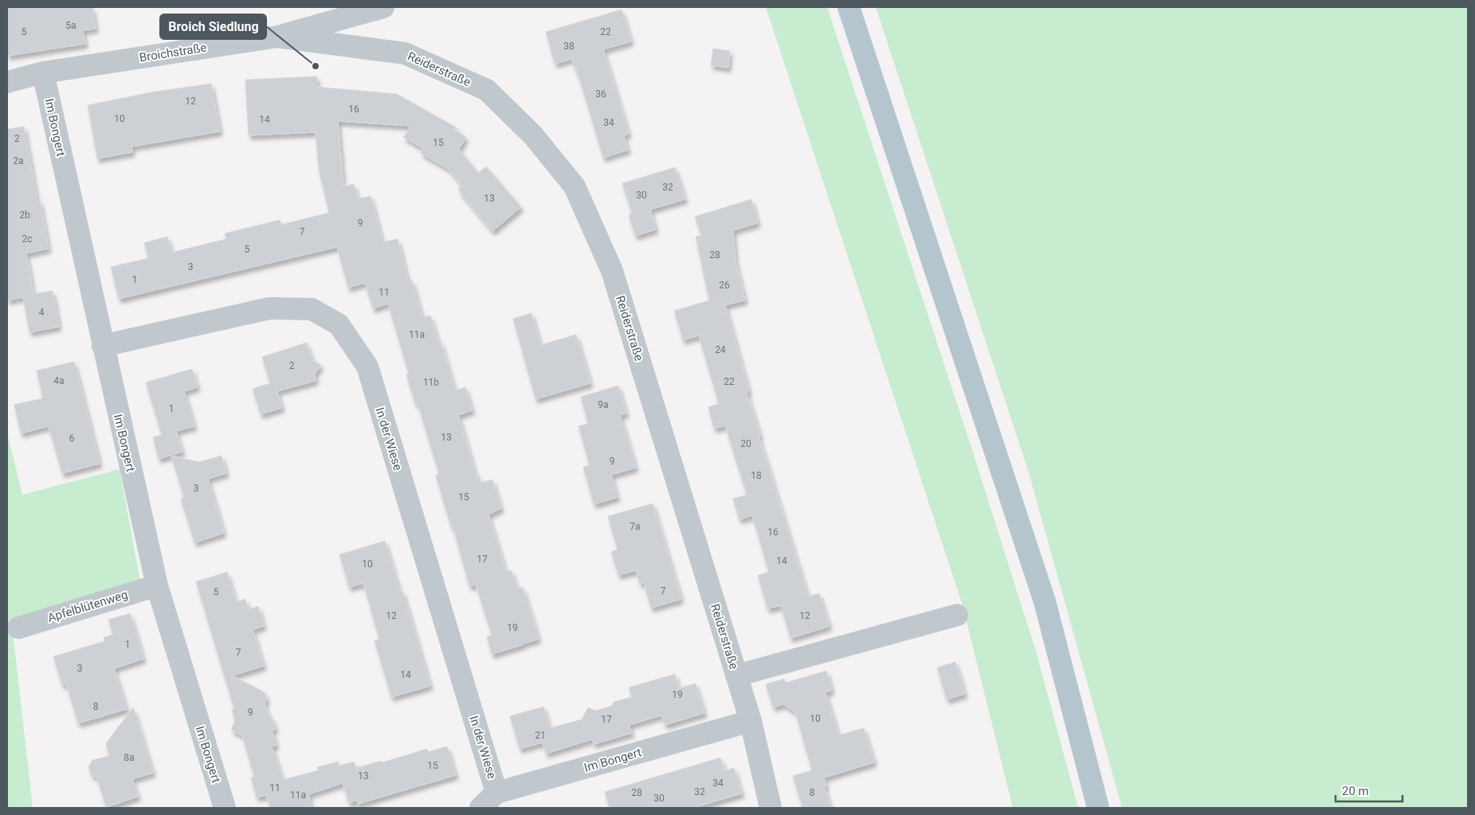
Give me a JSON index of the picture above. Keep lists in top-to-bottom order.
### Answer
{
  "streets": {
    "street": [
      "Broichstraße",
      "Reiderstraße",
      "Im Bongert",
      "In der Wiese",
      "Apfelblütenweg"
    ]
  },
  "crossings": [
    ["Broichstraße", "Reiderstraße"],
    ["Broichstraße", "Im Bongert"],
    ["Reiderstraße", "Im Bongert"],
    ["Im Bongert", "In der Wiese"],
    ["Im Bongert", "Apfelblütenweg"]
  ],
  "places": ["Broich Siedlung"],
  "house_numbers": [
    "5a",
    "5",
    "22",
    "38",
    "36",
    "12",
    "16",
    "10",
    "14",
    "34",
    "2",
    "15",
    "2a",
    "32",
    "30",
    "13",
    "2b",
    "9",
    "7",
    "2c",
    "5",
    "28",
    "3",
    "1",
    "26",
    "11",
    "4",
    "11a",
    "24",
    "2",
    "4a",
    "22",
    "11b",
    "9a",
    "1",
    "13",
    "6",
    "20",
    "9",
    "18",
    "3",
    "15",
    "7a",
    "16",
    "17",
    "14",
    "10",
    "7",
    "5",
    "12",
    "12",
    "19",
    "1",
    "7",
    "3",
    "14",
    "19",
    "8",
    "9",
    "10",
    "17",
    "21",
    "8a",
    "15",
    "13",
    "34",
    "11",
    "32",
    "28",
    "8",
    "11a",
    "30"
  ],
  "scale_bar": "20 m"
}
